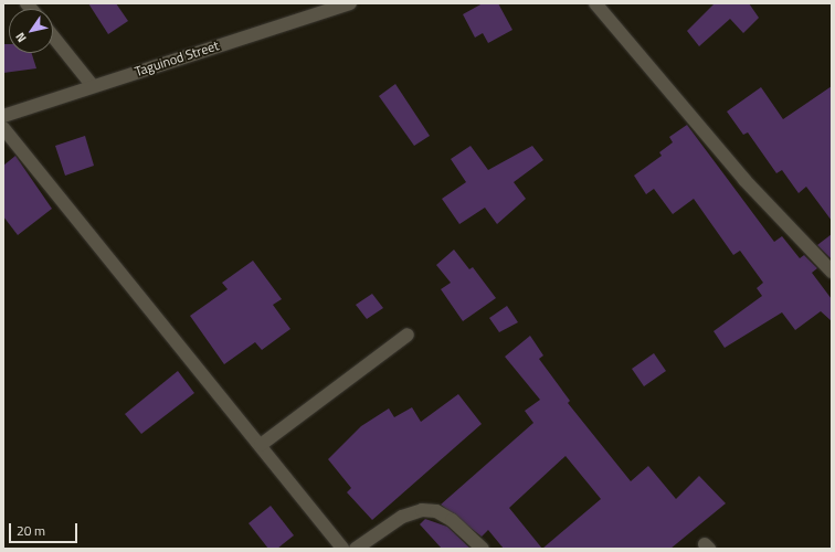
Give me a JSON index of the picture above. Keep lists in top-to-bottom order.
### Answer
{
  "streets": {
    "street": ["Taguinod Street"]
  },
  "scale_bar": "20 m",
  "north": "bottom left"
}
